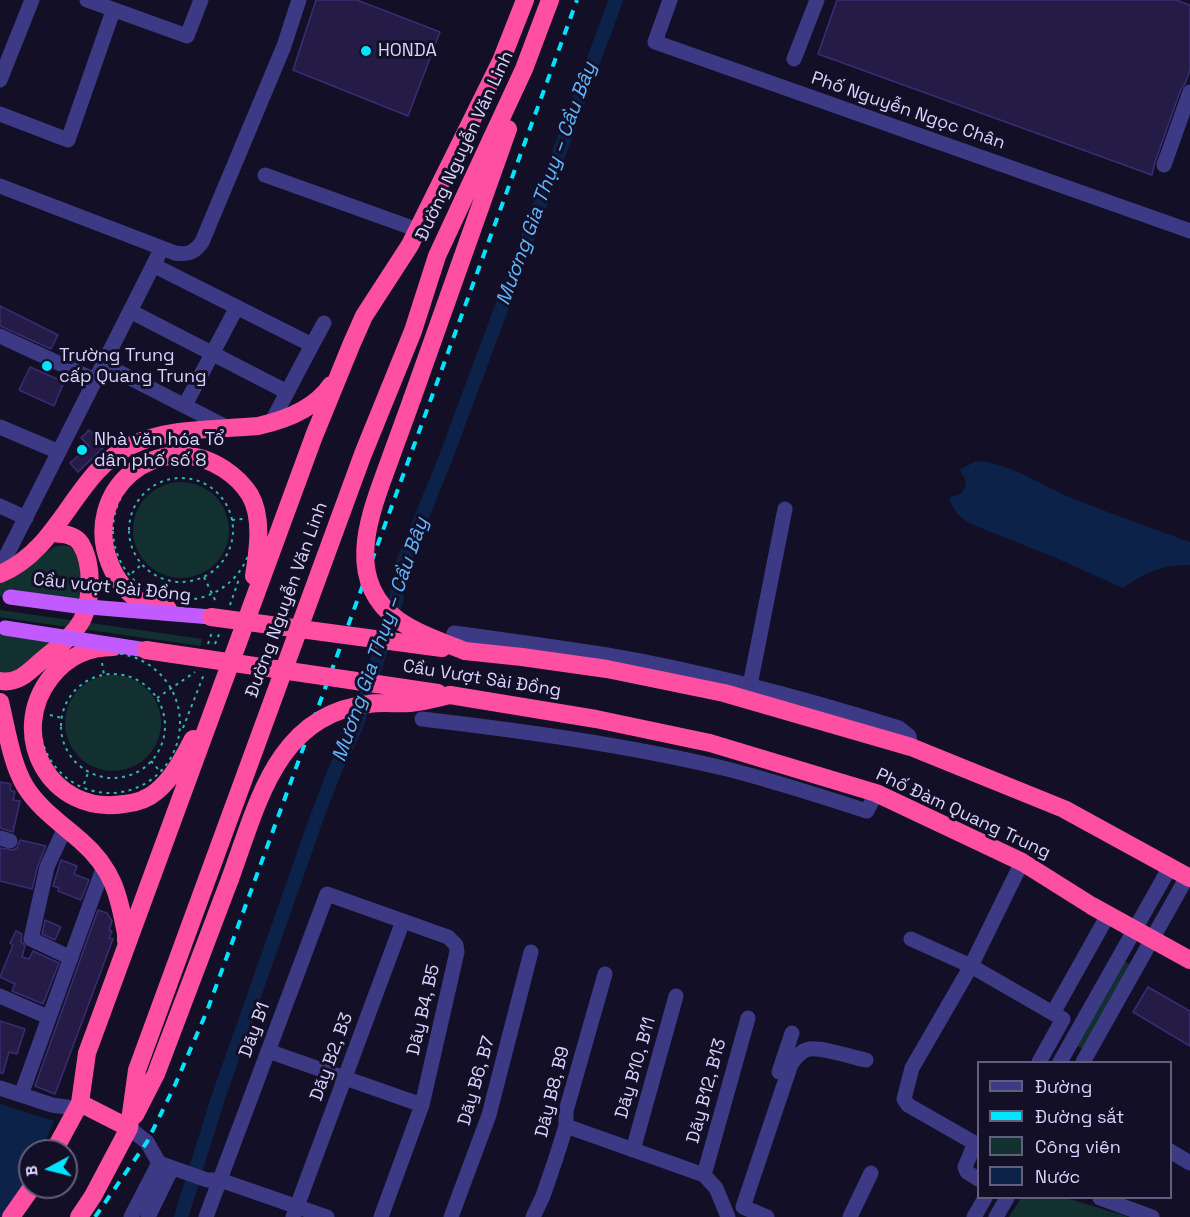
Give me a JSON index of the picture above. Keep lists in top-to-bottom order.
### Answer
{
  "streets": {
    "highway": ["Đường Nguyễn Văn Linh", "Cầu Vượt Sài Đồng", "Phố Đàm Quang Trung"],
    "main road": ["Cầu vượt Sài Đồng"],
    "street": [
      "Phố Nguyễn Ngọc Chân",
      "Dãy B4, B5",
      "Dãy B1",
      "Dãy B2, B3",
      "Dãy B10, B11",
      "Dãy B6, B7",
      "Dãy B12, B13",
      "Dãy B8, B9"
    ]
  },
  "crossings": [
    ["Đường Nguyễn Văn Linh", "Cầu Vượt Sài Đồng"],
    ["Cầu vượt Sài Đồng", "Cầu Vượt Sài Đồng"],
    ["Cầu Vượt Sài Đồng", "Phố Đàm Quang Trung"],
    ["Dãy B4, B5", "Dãy B1"],
    ["Dãy B4, B5", "Dãy B2, B3"]
  ],
  "water": ["Mương Gia Thụy – Cầu Bây"],
  "places": ["HONDA", "Trường Trung cấp Quang Trung", "Nhà văn hóa Tổ dân phố số 8"],
  "legend": [
    "Đường",
    "Đường sắt",
    "Công viên",
    "Nước"
  ],
  "north": "left"
}
